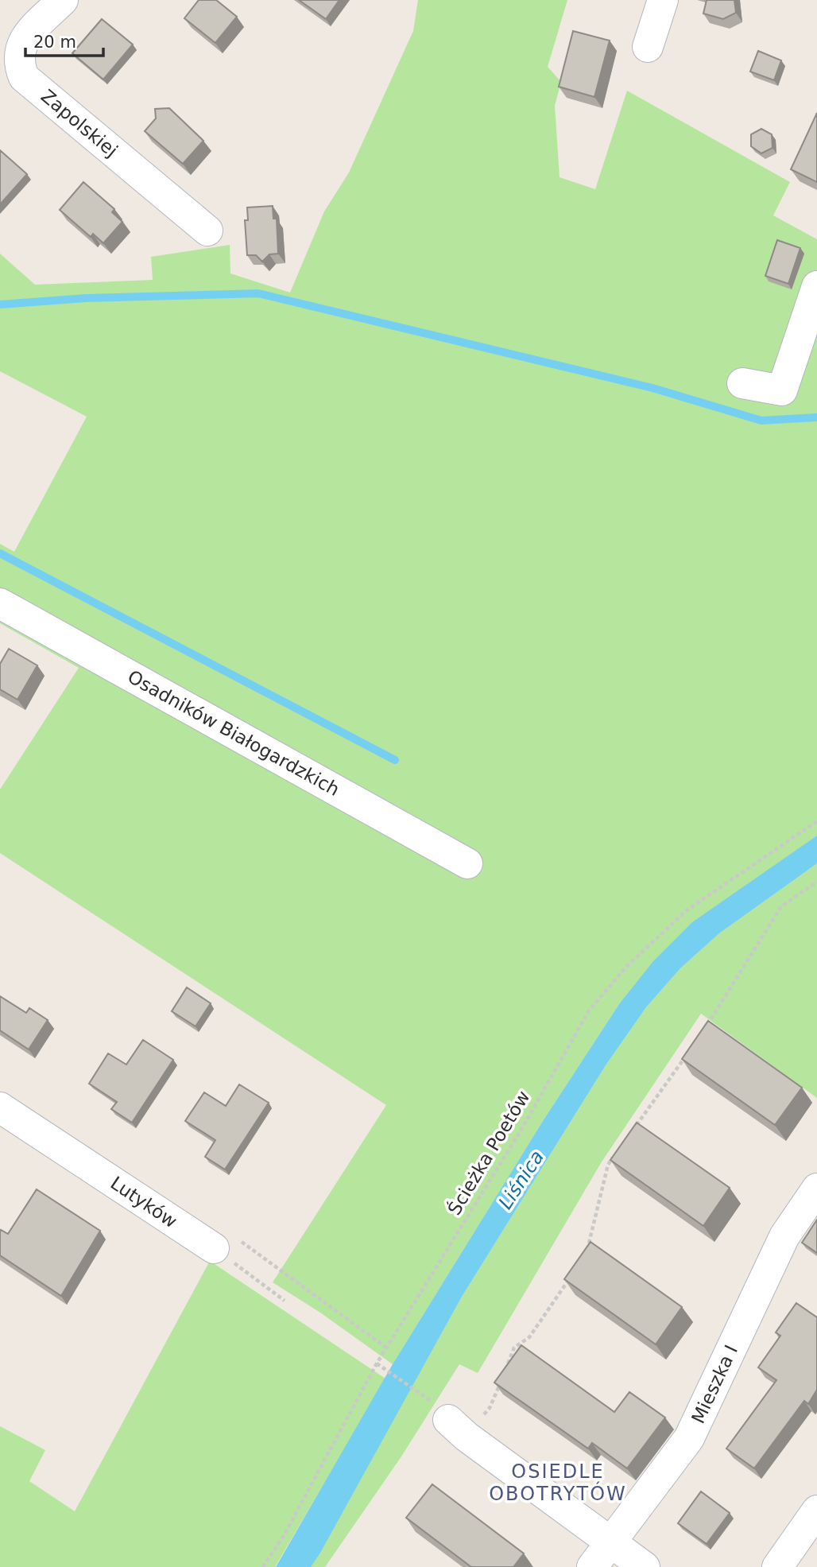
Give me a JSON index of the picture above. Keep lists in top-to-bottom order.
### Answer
{
  "streets": {
    "street": [
      "Zapolskiej",
      "Osadników Białogardzkich",
      "Lutyków",
      "Mieszka I"
    ],
    "path": ["Ścieżka Poetów"]
  },
  "districts": ["OSIEDLE OBOTRYTÓW"],
  "water": ["Liśnica"],
  "scale_bar": "20 m"
}
